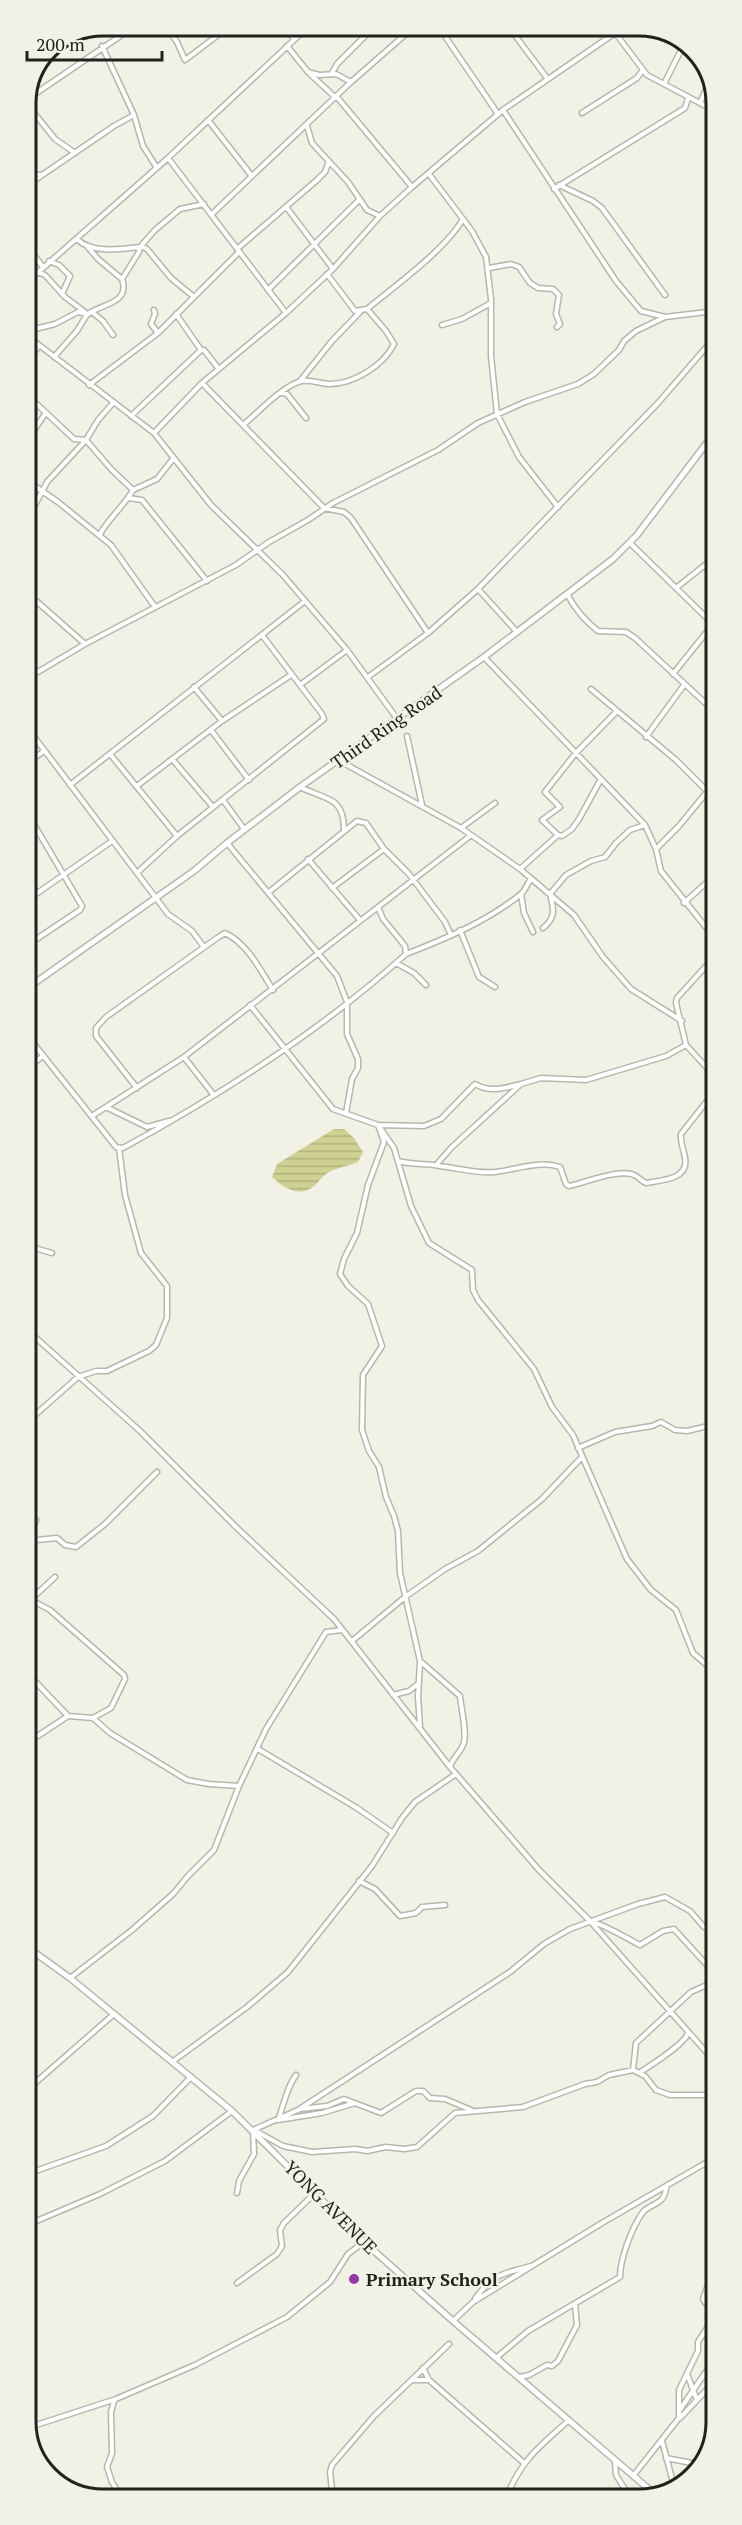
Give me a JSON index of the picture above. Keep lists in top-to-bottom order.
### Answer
{
  "streets": {
    "street": ["Third Ring Road", "YONG AVENUE"]
  },
  "places": ["Primary School"],
  "scale_bar": "200 m"
}
